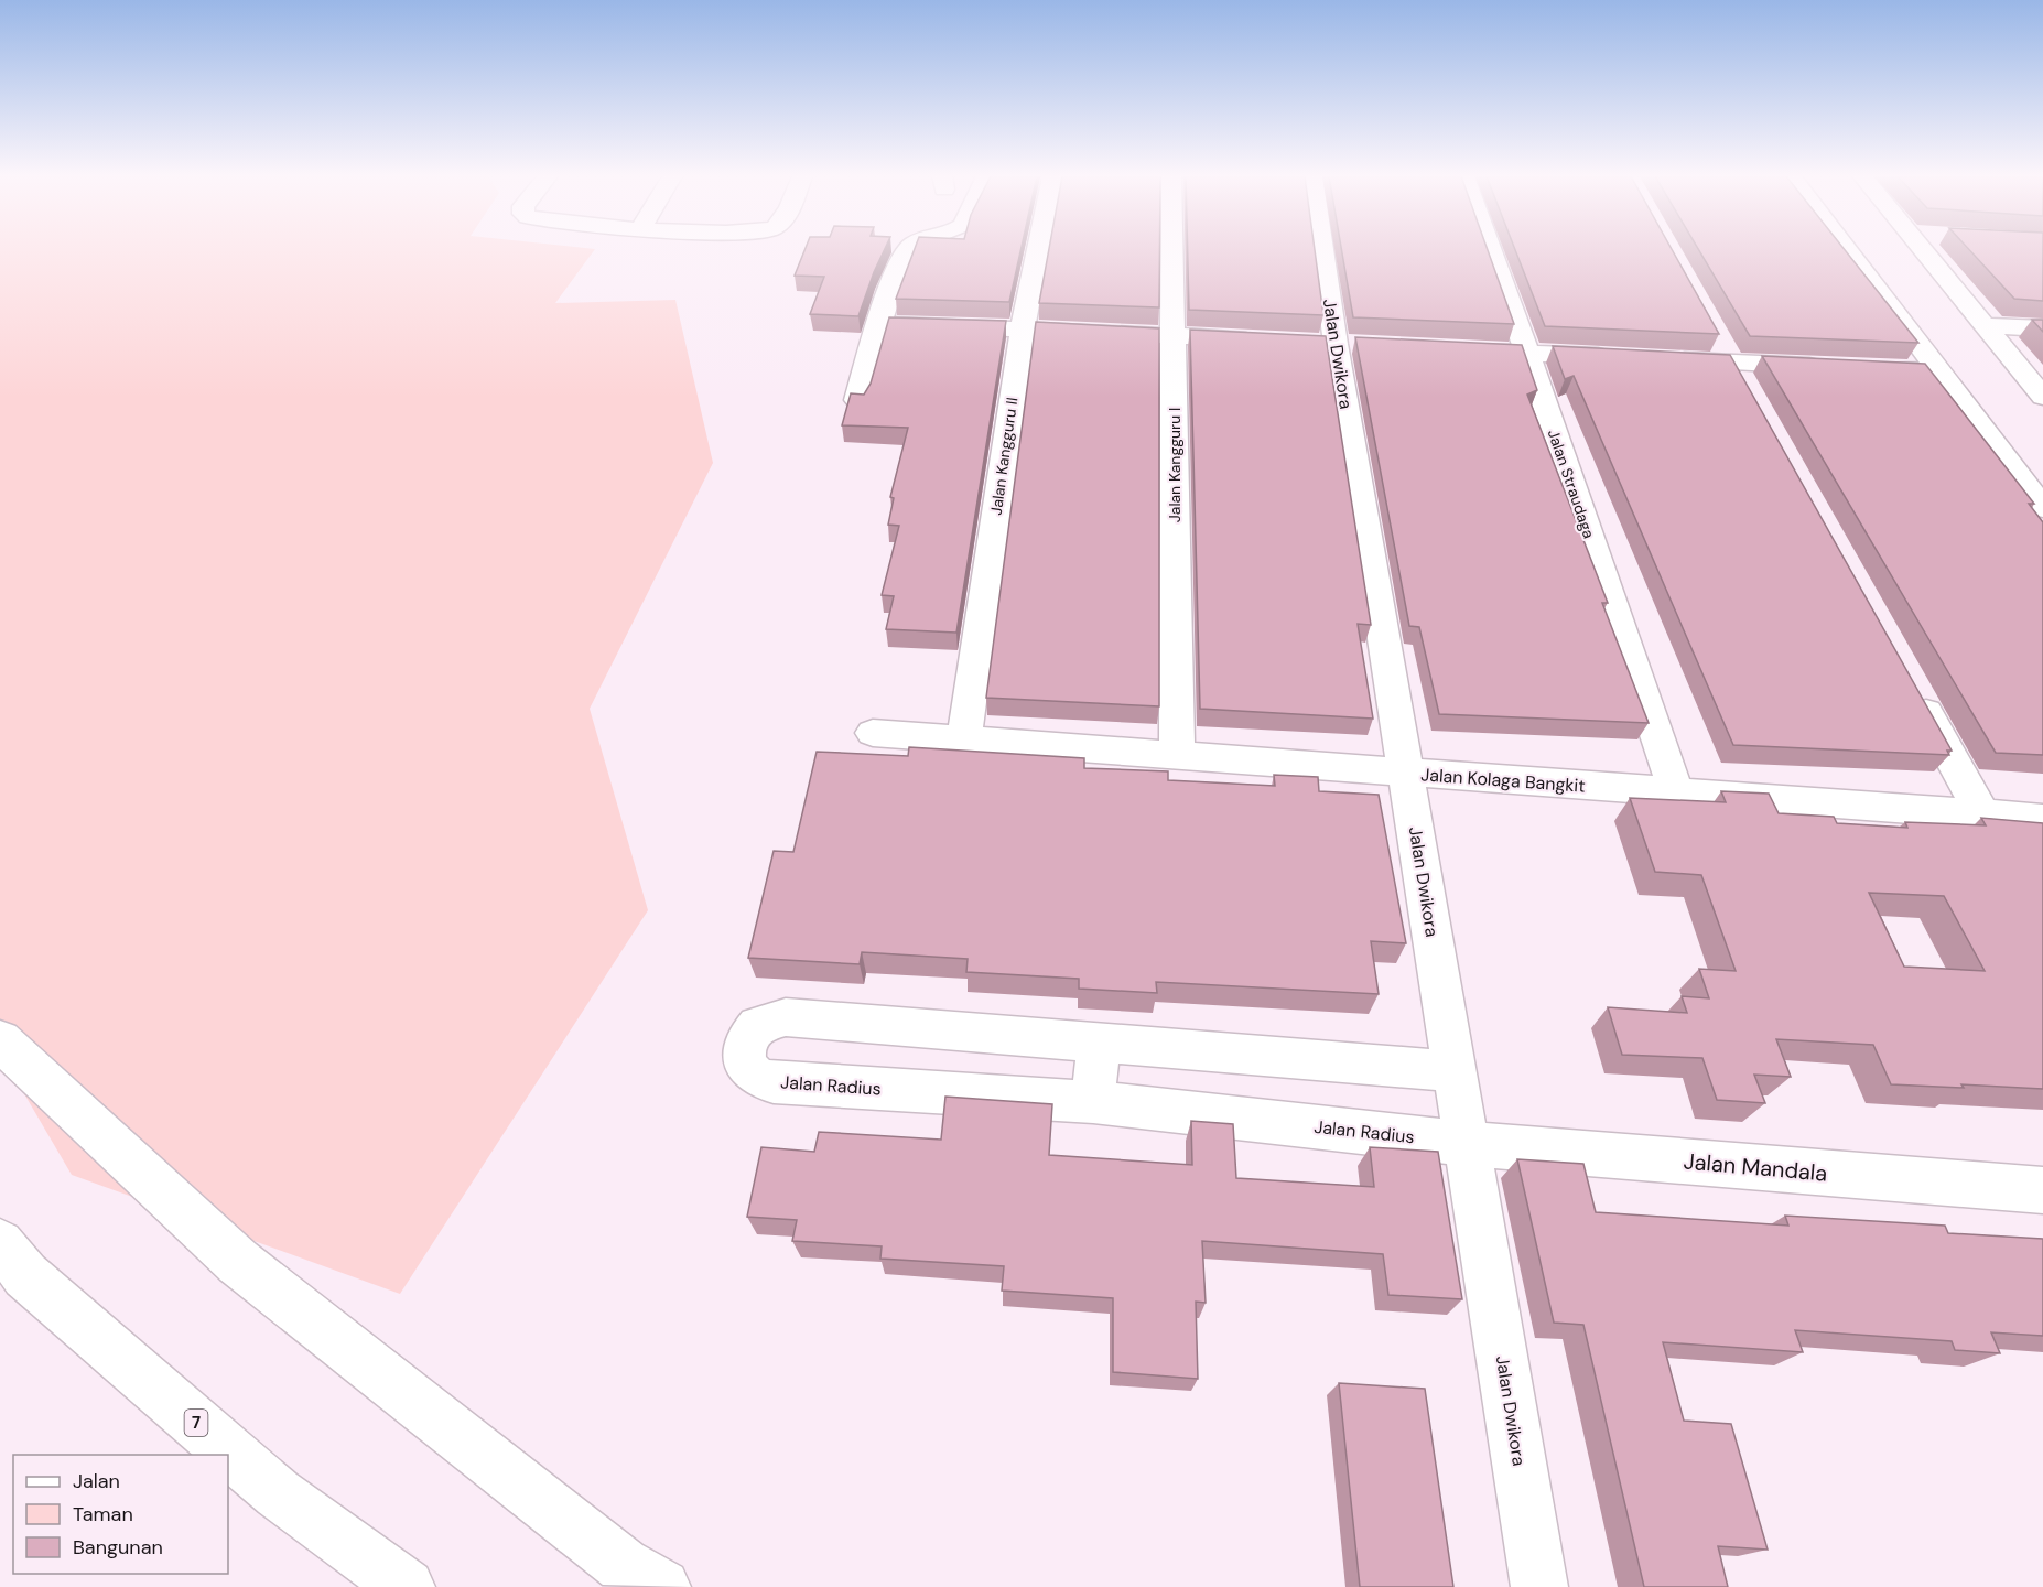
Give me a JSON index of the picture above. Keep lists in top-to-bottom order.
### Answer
{
  "streets": {
    "main road": [
      "Jalan Dwikora",
      "Jalan Kangguru II",
      "Jalan Kangguru I",
      "Jalan Straudaga",
      "Jalan Kolaga Bangkit",
      "Jalan Radius",
      "Jalan Mandala",
      "7"
    ]
  },
  "crossings": [
    ["Jalan Dwikora", "Jalan Kolaga Bangkit"],
    ["Jalan Dwikora", "Jalan Radius"],
    ["Jalan Dwikora", "Jalan Mandala"],
    ["Jalan Kangguru II", "Jalan Kolaga Bangkit"],
    ["Jalan Kangguru I", "Jalan Kolaga Bangkit"],
    ["Jalan Straudaga", "Jalan Kolaga Bangkit"],
    ["Jalan Radius", "Jalan Mandala"]
  ],
  "legend": ["Jalan", "Taman", "Bangunan"]
}
